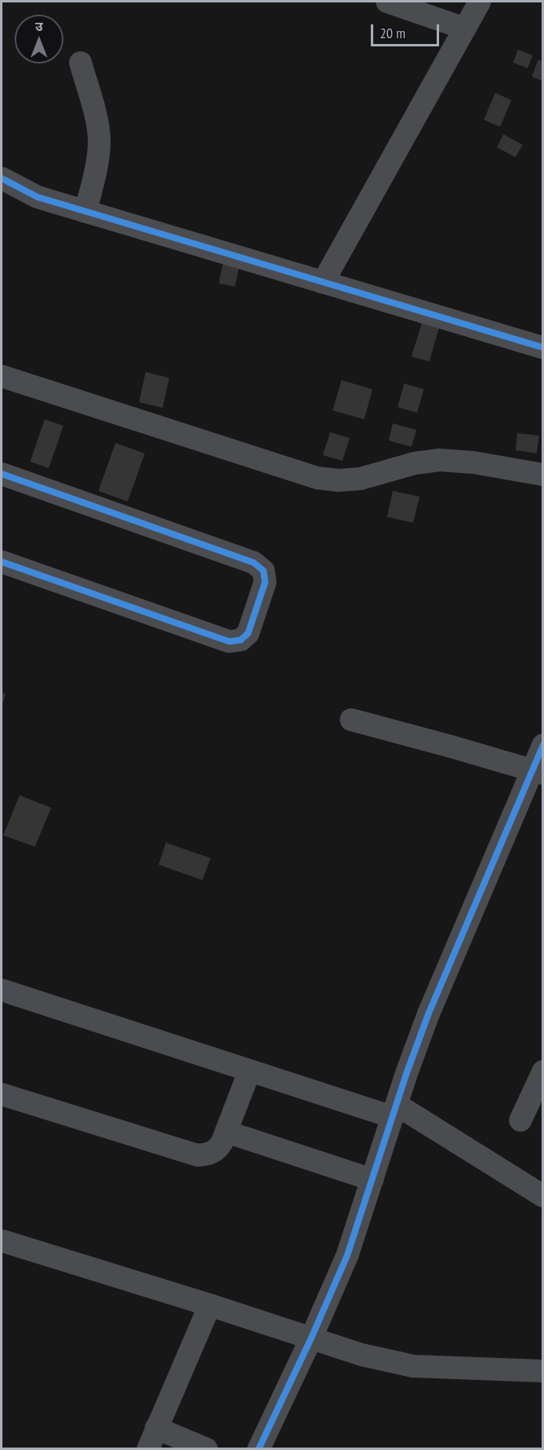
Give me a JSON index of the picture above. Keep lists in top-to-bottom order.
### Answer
{
  "scale_bar": "20 m",
  "north": "top"
}
